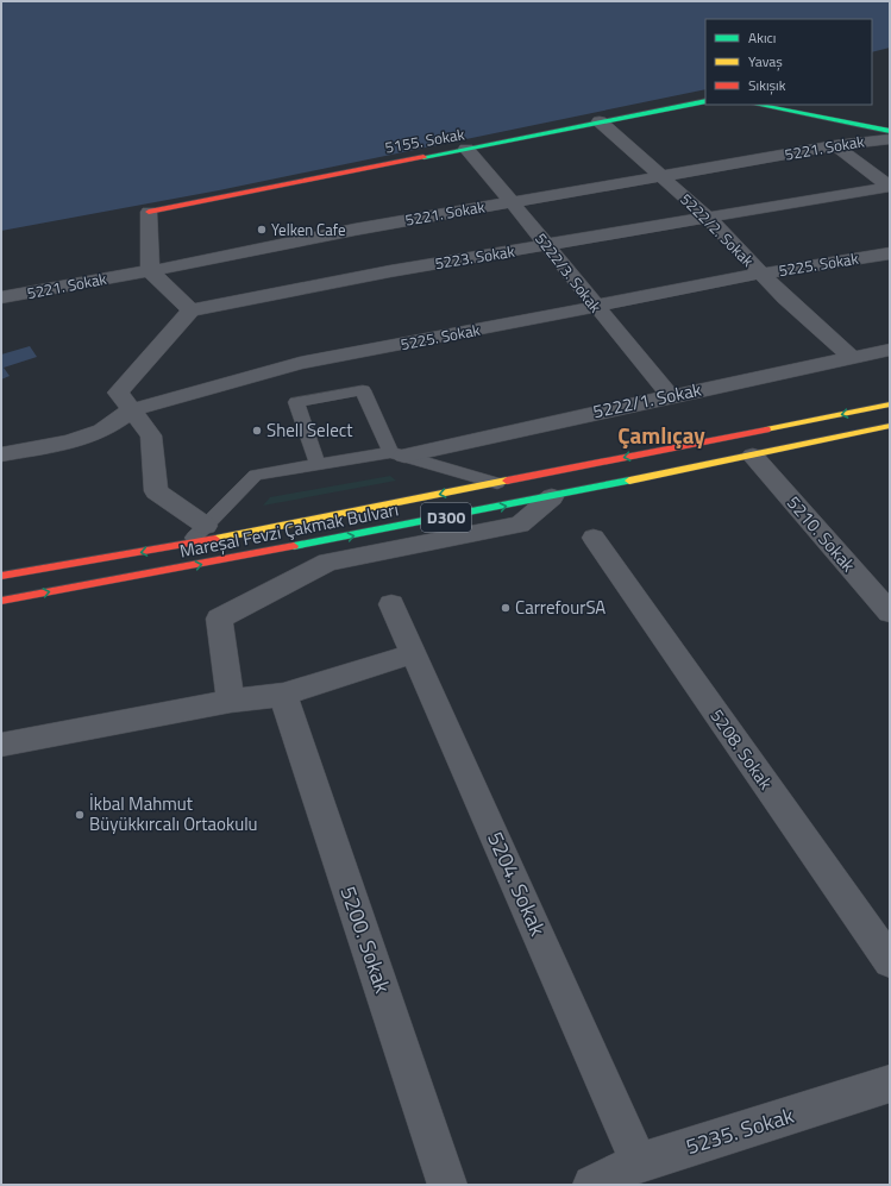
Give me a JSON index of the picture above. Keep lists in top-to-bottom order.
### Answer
{
  "streets": {
    "main road": ["5155. Sokak", "D300", "Mareşal Fevzi Çakmak Bulvarı"],
    "street": [
      "5221. Sokak",
      "5222/2. Sokak",
      "5223. Sokak",
      "5225. Sokak",
      "5222/3. Sokak",
      "5222/1. Sokak",
      "5210. Sokak",
      "5208. Sokak",
      "5204. Sokak",
      "5200. Sokak",
      "5235. Sokak"
    ]
  },
  "crossings": [
    ["5155. Sokak", "5222/2. Sokak"],
    ["5155. Sokak", "5222/3. Sokak"],
    ["5221. Sokak", "5222/2. Sokak"],
    ["5221. Sokak", "5222/3. Sokak"],
    ["5222/2. Sokak", "5223. Sokak"],
    ["5222/2. Sokak", "5225. Sokak"],
    ["5222/2. Sokak", "5222/1. Sokak"],
    ["5223. Sokak", "5222/3. Sokak"],
    ["5225. Sokak", "5222/3. Sokak"],
    ["5222/3. Sokak", "5222/1. Sokak"],
    ["Mareşal Fevzi Çakmak Bulvarı", "5210. Sokak"],
    ["5204. Sokak", "5235. Sokak"]
  ],
  "districts": ["Çamlıçay"],
  "places": [
    "Yelken Cafe",
    "Shell Select",
    "CarrefourSA",
    "İkbal Mahmut Büyükkırcalı Ortaokulu"
  ],
  "legend": ["Akıcı", "Yavaş", "Sıkışık"]
}
